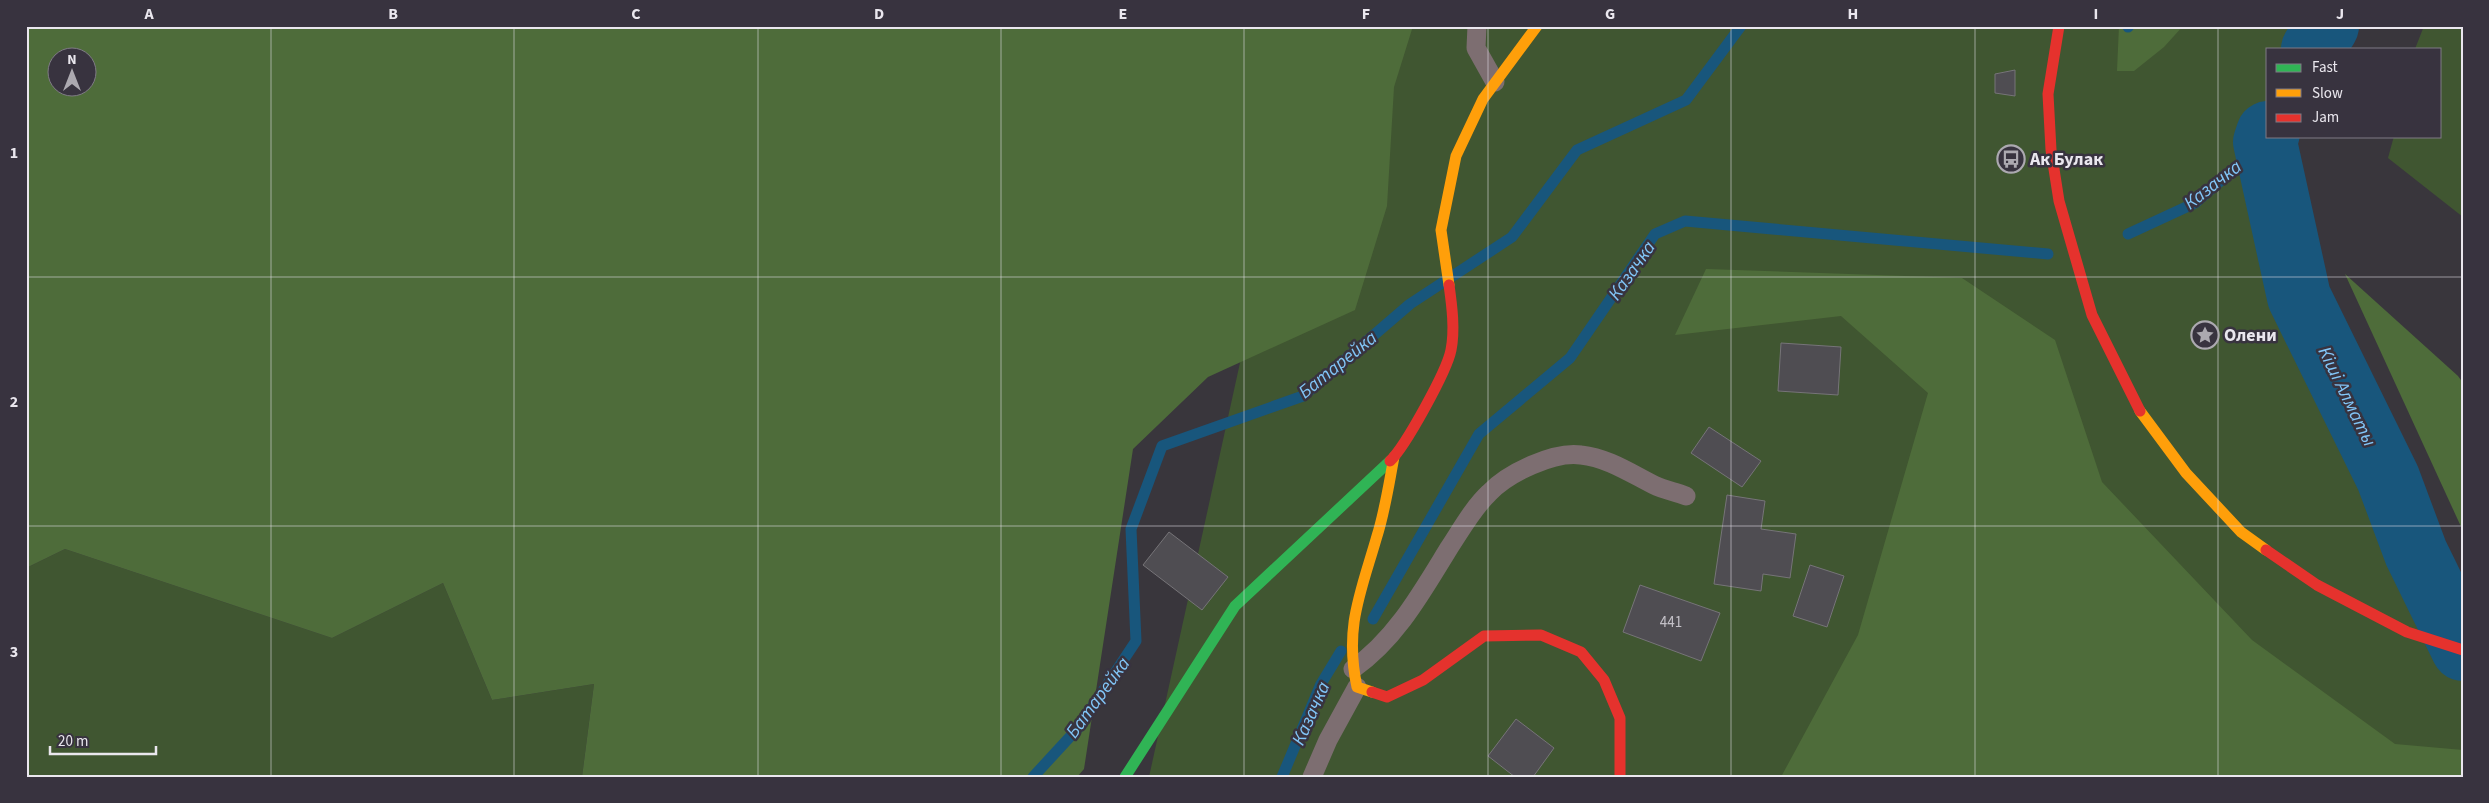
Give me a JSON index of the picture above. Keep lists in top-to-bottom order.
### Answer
{
  "water": ["Казачка", "Батарейка", "Кіші Алматы"],
  "places": {
    "bus stop": ["Ак Булак"],
    "place": ["Олени"]
  },
  "house_numbers": ["441"],
  "legend": ["Fast", "Slow", "Jam"],
  "scale_bar": "20 m",
  "north": "top",
  "grid": {
    "columns": [
      "A",
      "B",
      "C",
      "D",
      "E",
      "F",
      "G",
      "H",
      "I",
      "J"
    ],
    "rows": ["1", "2", "3"]
  }
}
